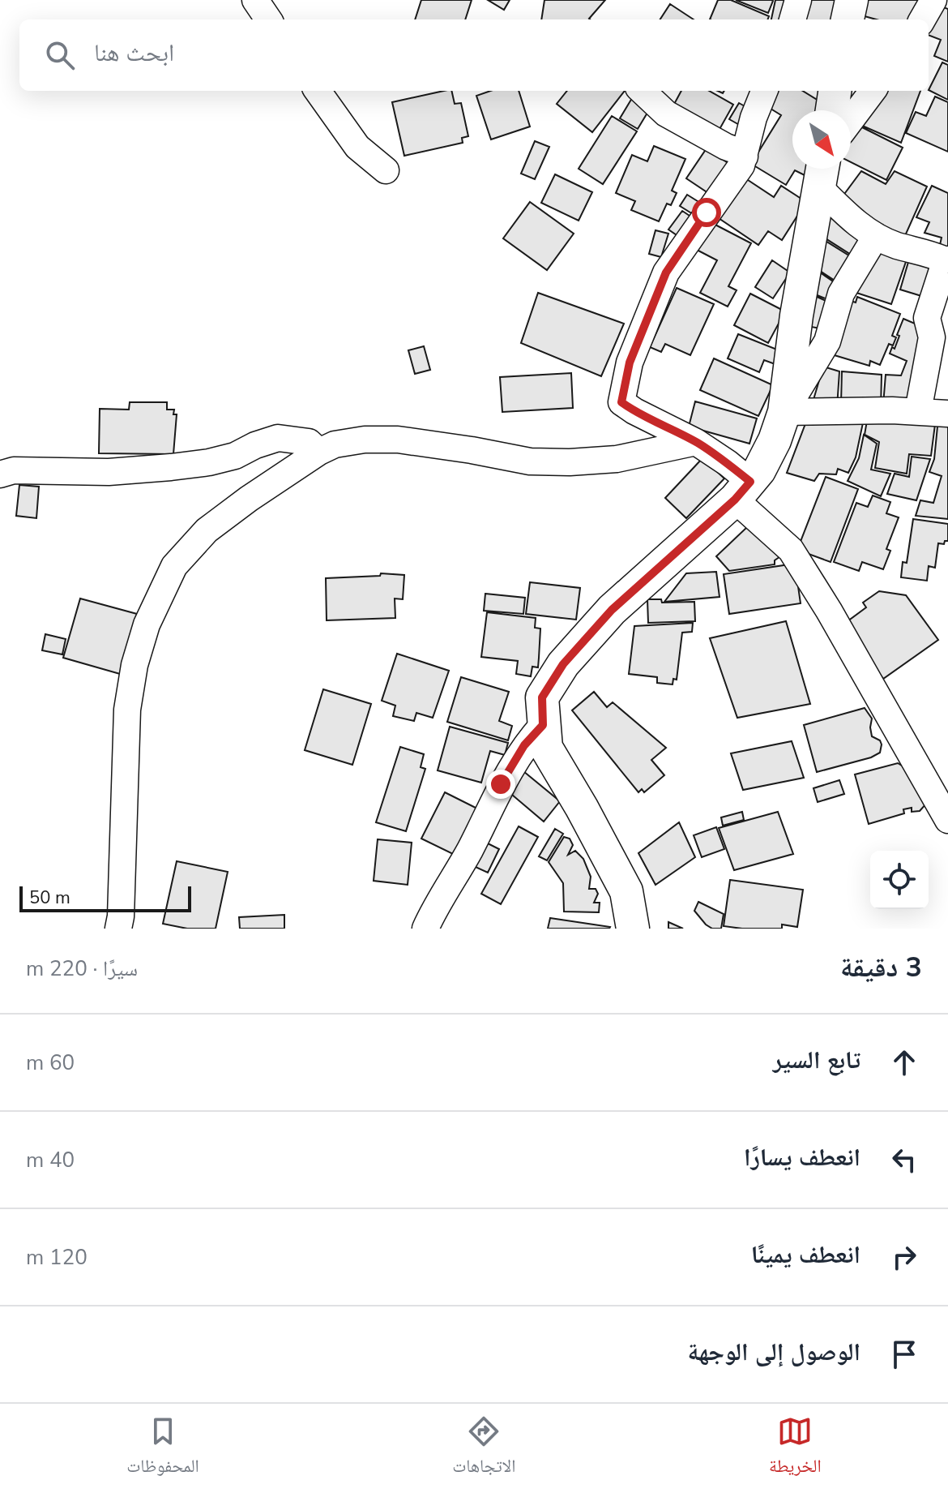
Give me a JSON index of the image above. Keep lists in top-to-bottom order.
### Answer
{
  "scale_bar": "50 m",
  "north": "bottom right",
  "page": {
    "search": "ابحث هنا",
    "scale": "50 m",
    "heading": ["3 دقيقة", "سيرًا · 220 m"],
    "list": [
      ["تابع السير", "60 m"],
      ["انعطف يسارًا", "40 m"],
      ["انعطف يمينًا", "120 m"],
      "الوصول إلى الوجهة"
    ],
    "nav": ["الخريطة", "الاتجاهات", "المحفوظات"]
  }
}
